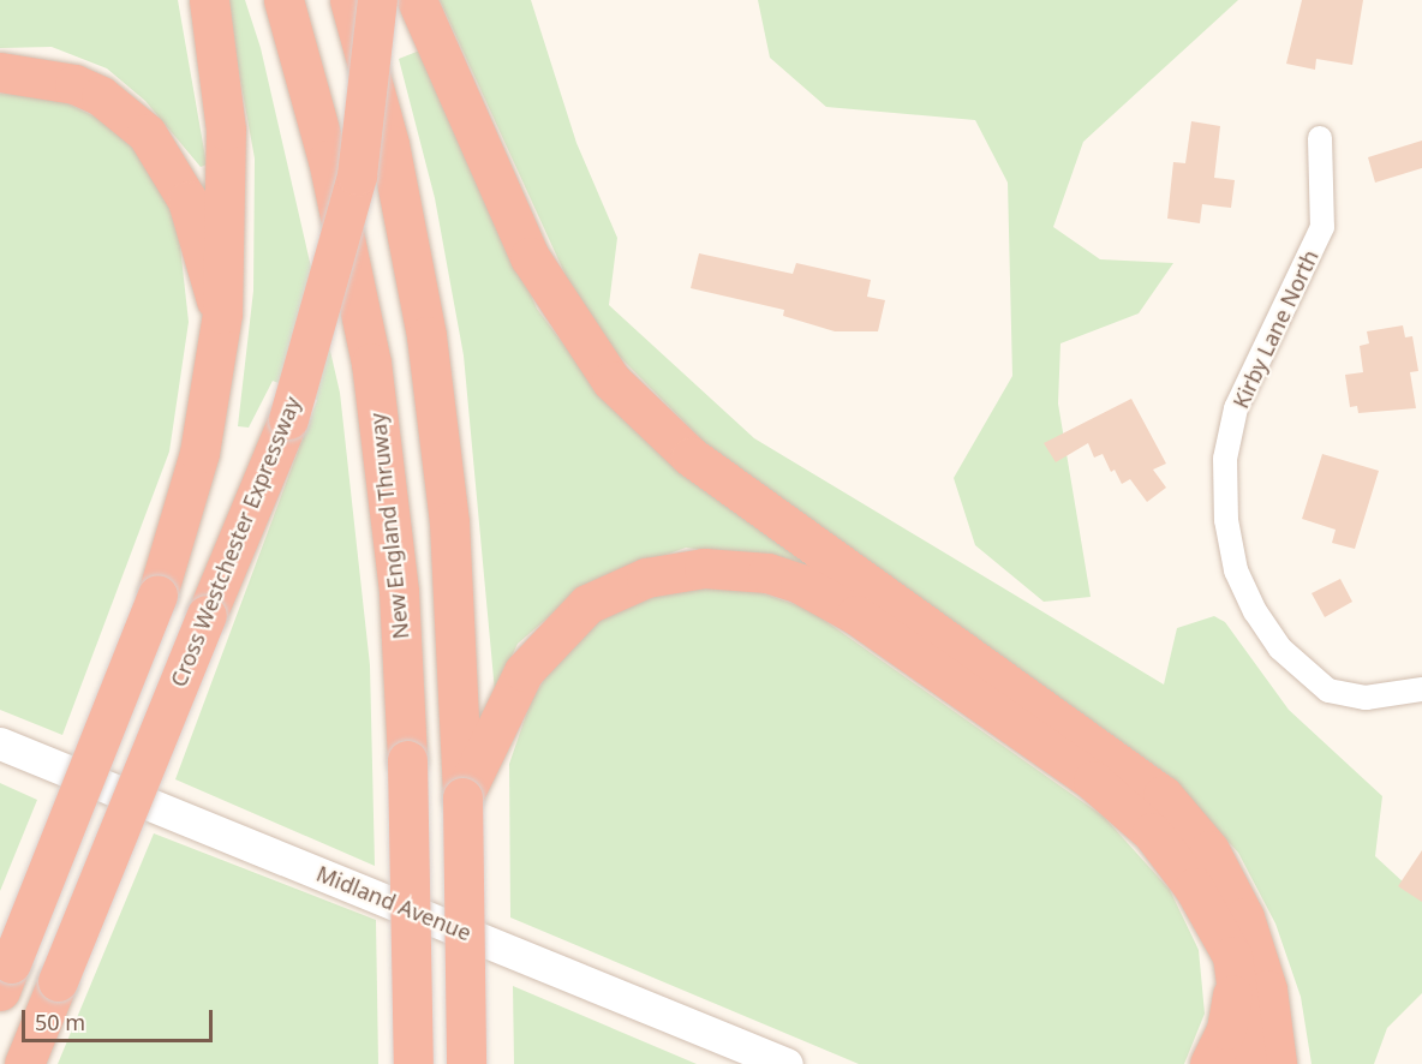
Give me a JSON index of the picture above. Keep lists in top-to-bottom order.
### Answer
{
  "streets": {
    "highway": ["New England Thruway", "Cross Westchester Expressway"],
    "street": ["Kirby Lane North", "Midland Avenue"]
  },
  "scale_bar": "50 m"
}
